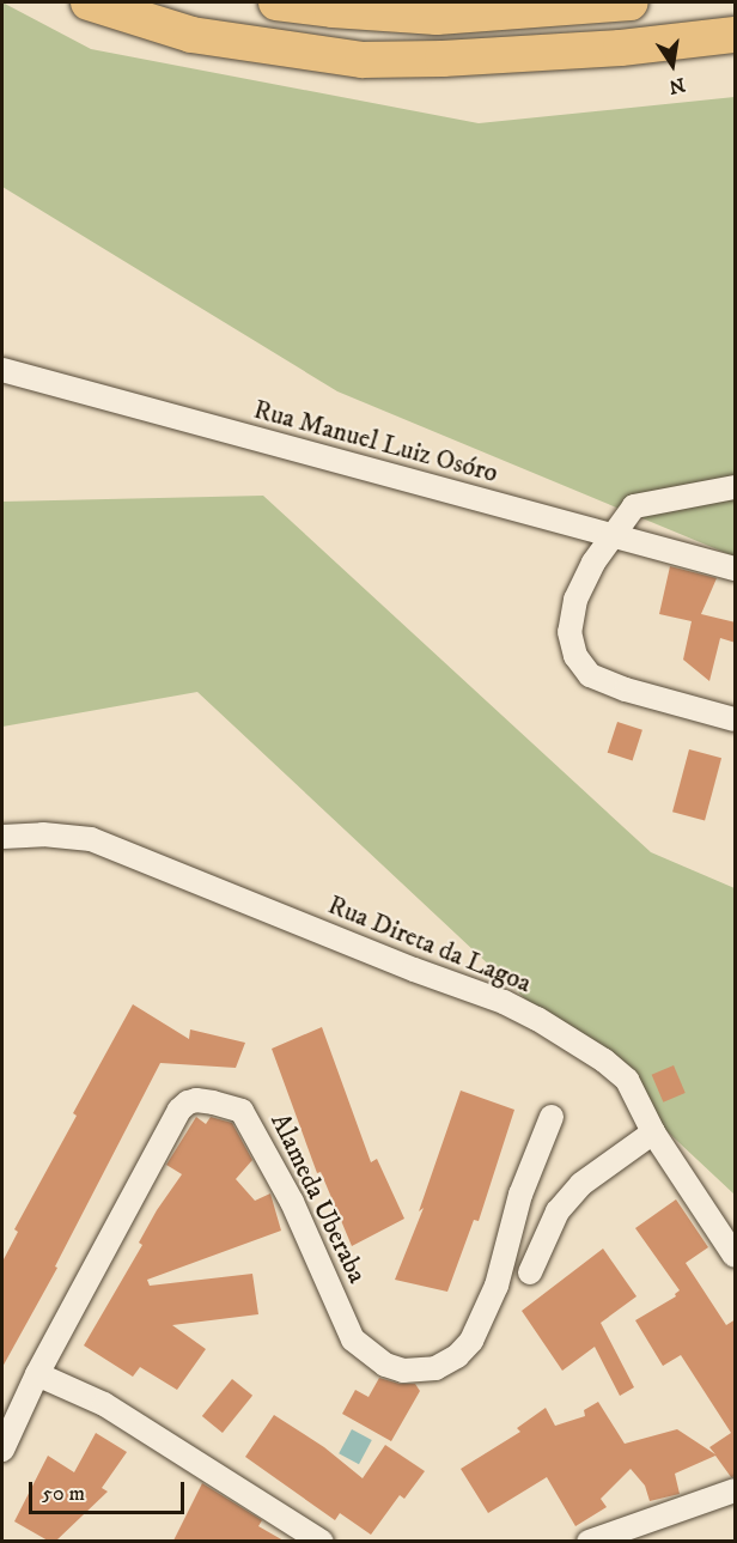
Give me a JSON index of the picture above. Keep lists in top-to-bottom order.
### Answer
{
  "streets": {
    "street": ["Rua Manuel Luiz Osóro", "Rua Direta da Lagoa", "Alameda Uberaba"]
  },
  "scale_bar": "50 m",
  "north": "bottom"
}
